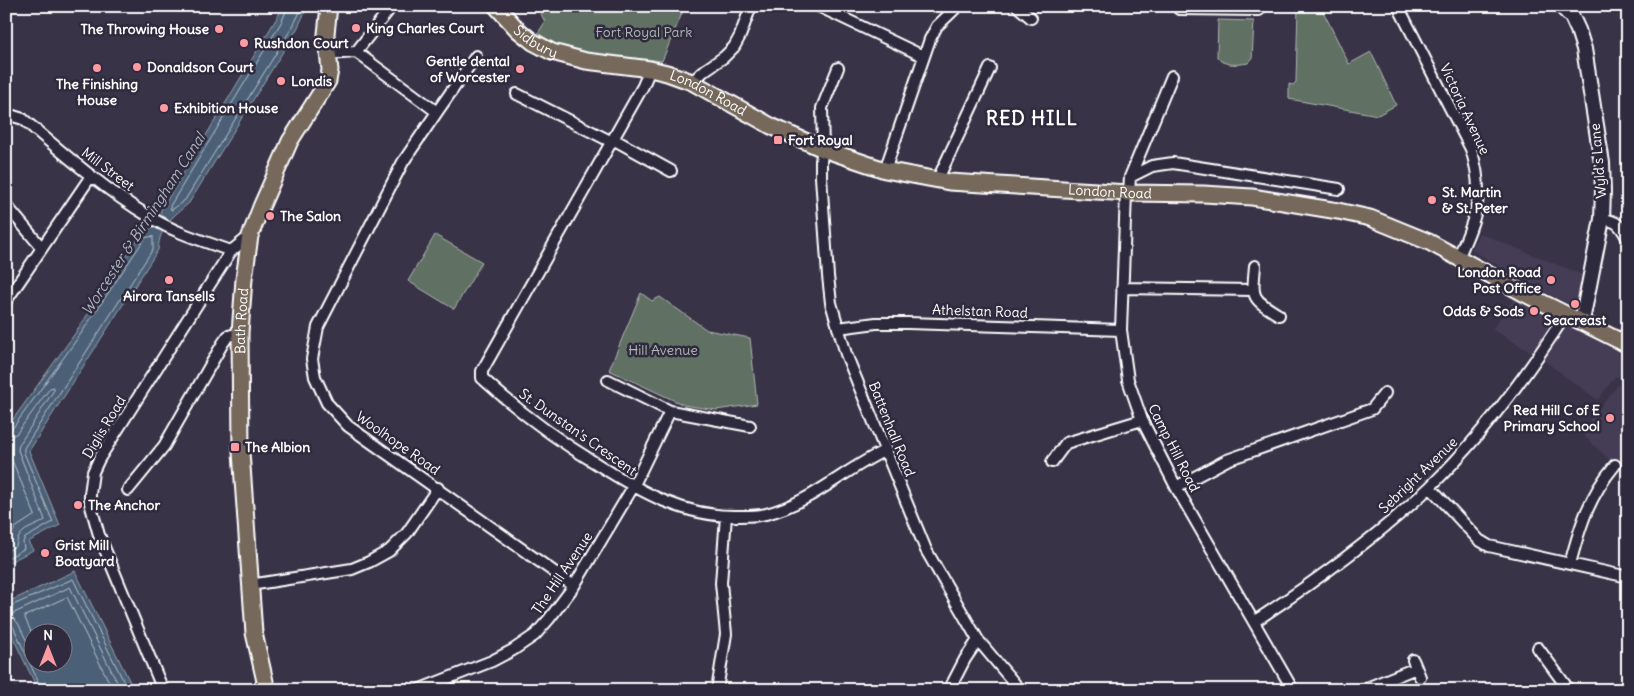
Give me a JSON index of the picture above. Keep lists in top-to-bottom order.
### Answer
{
  "streets": {
    "main road": [
      "Sidbury",
      "London Road",
      "Wyld's Lane",
      "Bath Road"
    ],
    "street": [
      "Victoria Avenue",
      "Mill Street",
      "Athelstan Road",
      "Diglis Road",
      "Battenhall Road",
      "St. Dunstan's Crescent",
      "Woolhope Road",
      "Camp Hill Road",
      "Sebright Avenue",
      "The Hill Avenue"
    ]
  },
  "crossings": [
    ["Sidbury", "London Road"],
    ["London Road", "Victoria Avenue"],
    ["London Road", "Wyld's Lane"],
    ["London Road", "Battenhall Road"],
    ["London Road", "Camp Hill Road"],
    ["London Road", "Sebright Avenue"],
    ["Mill Street", "Diglis Road"],
    ["Athelstan Road", "Battenhall Road"],
    ["Athelstan Road", "Camp Hill Road"],
    ["Battenhall Road", "St. Dunstan's Crescent"],
    ["St. Dunstan's Crescent", "The Hill Avenue"],
    ["Woolhope Road", "The Hill Avenue"],
    ["Camp Hill Road", "Sebright Avenue"]
  ],
  "districts": ["RED HILL"],
  "water": ["Worcester & Birmingham Canal"],
  "parks": ["Fort Royal Park", "Hill Avenue"],
  "places": {
    "other": [
      "King Charles Court",
      "The Throwing House",
      "Rushdon Court",
      "Donaldson Court",
      "The Finishing House",
      "Gentle dental of Worcester",
      "Londis",
      "Exhibition House",
      "St. Martin & St. Peter",
      "The Salon",
      "Airora Tansells",
      "London Road Post Office",
      "Seacreast",
      "Odds & Sods",
      "Red Hill C of E Primary School",
      "The Anchor",
      "Grist Mill Boatyard"
    ],
    "transit": ["Fort Royal", "The Albion"]
  },
  "north": "top"
}
